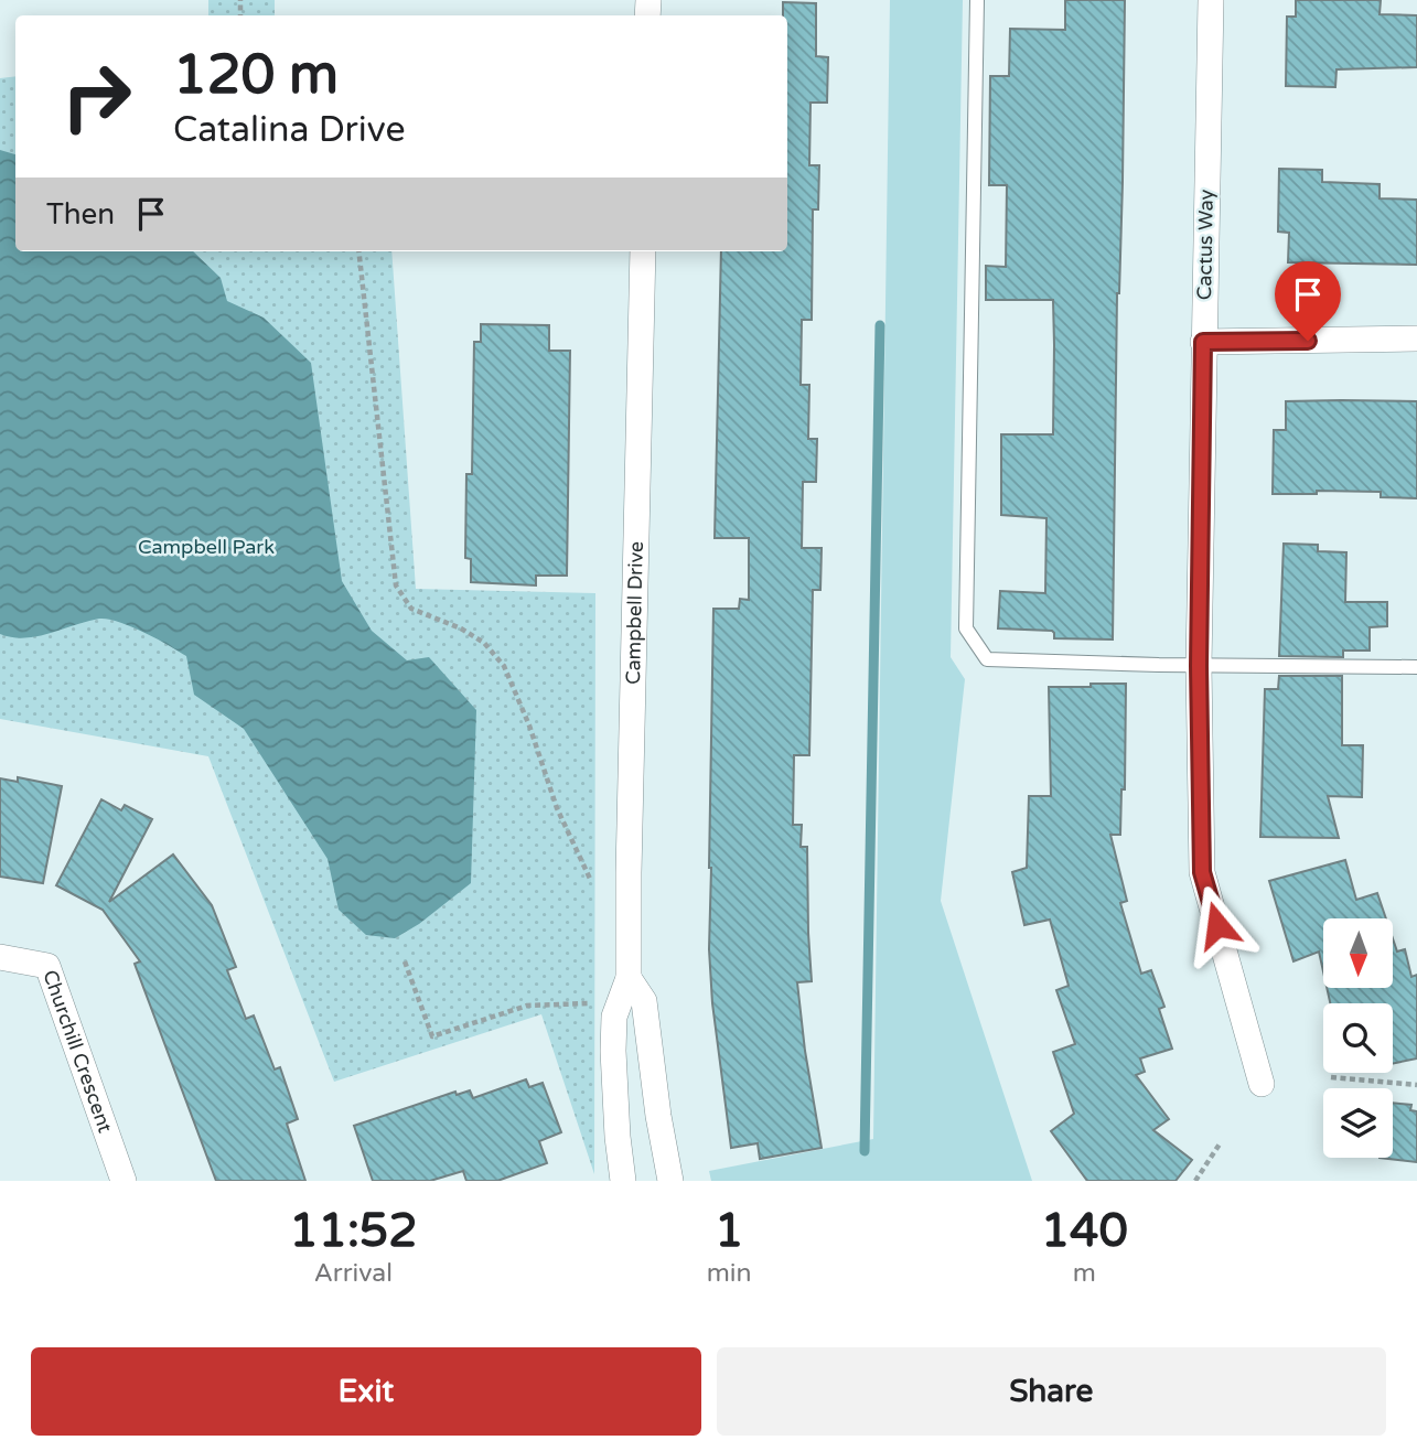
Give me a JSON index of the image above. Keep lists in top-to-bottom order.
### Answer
{
  "streets": {
    "street": ["Cactus Way", "Campbell Drive", "Churchill Crescent"]
  },
  "parks": ["Campbell Park"],
  "north": "bottom",
  "page": {
    "turn": ["120 m", "Catalina Drive"],
    "then": "Then",
    "eta": [
      "11:52",
      "Arrival",
      "1",
      "min",
      "140",
      "m"
    ],
    "buttons": ["Exit", "Share"]
  }
}
